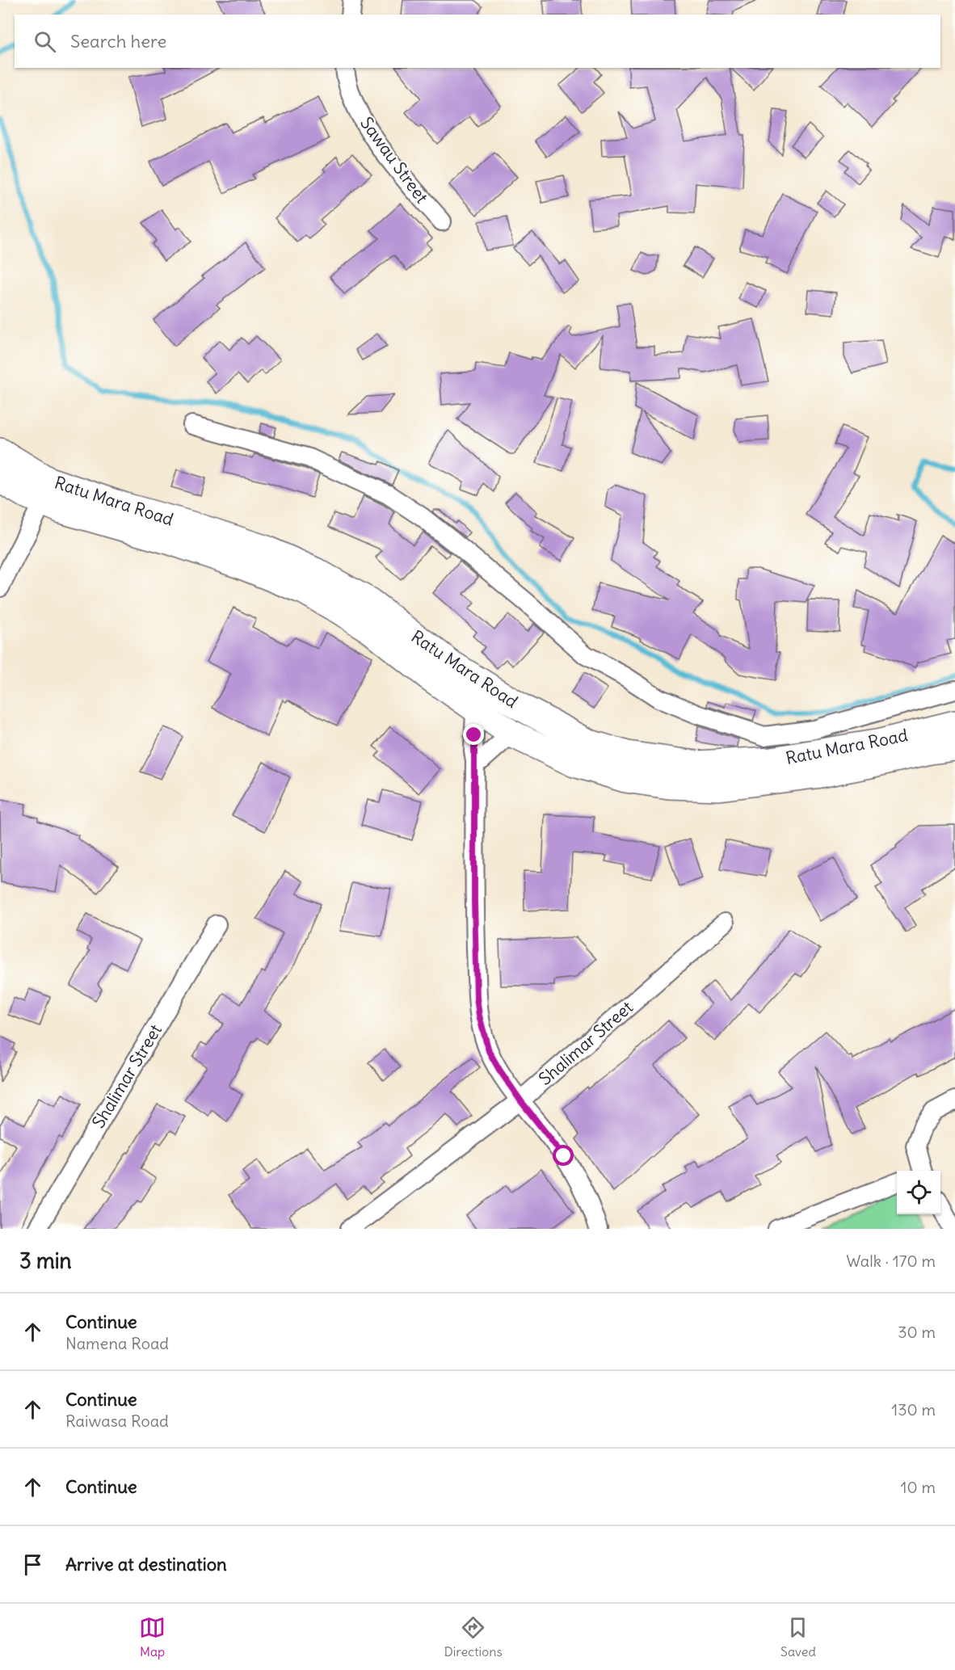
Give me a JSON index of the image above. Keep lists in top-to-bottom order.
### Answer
{
  "streets": {
    "highway": ["Ratu Mara Road"],
    "street": ["Sawau Street", "Shalimar Street"]
  },
  "page": {
    "search": "Search here",
    "heading": ["3 min", "Walk · 170 m"],
    "list": [
      ["Continue", "Namena Road", "30 m"],
      ["Continue", "Raiwasa Road", "130 m"],
      ["Continue", "10 m"],
      "Arrive at destination"
    ],
    "nav": ["Map", "Directions", "Saved"]
  }
}
